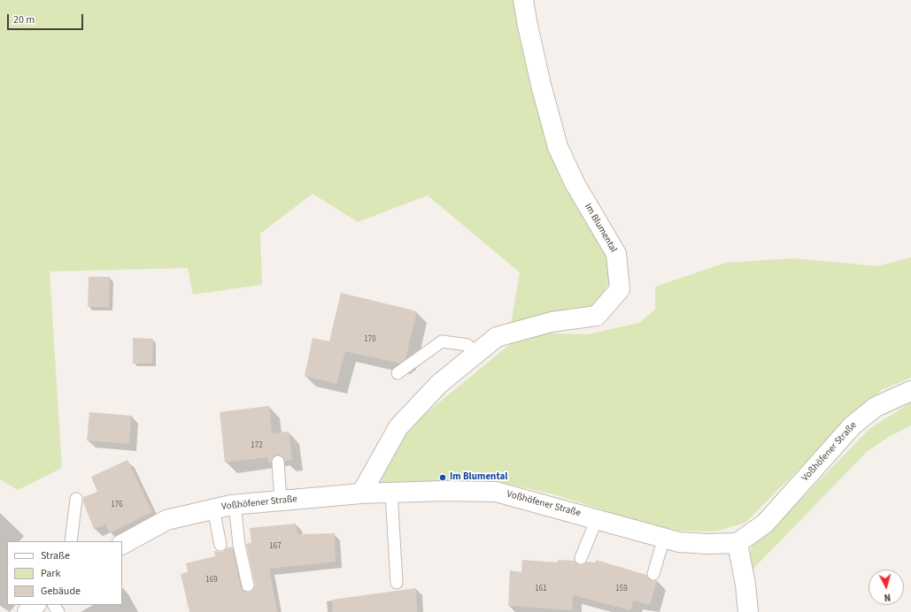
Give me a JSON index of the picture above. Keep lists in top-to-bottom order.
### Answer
{
  "streets": {
    "street": ["Im Blumental", "Voßhöfener Straße"]
  },
  "crossings": [
    ["Im Blumental", "Voßhöfener Straße"]
  ],
  "places": ["Im Blumental"],
  "house_numbers": [
    "170",
    "172",
    "176",
    "167",
    "169",
    "161",
    "159"
  ],
  "legend": ["Straße", "Park", "Gebäude"],
  "scale_bar": "20 m",
  "north": "bottom"
}
